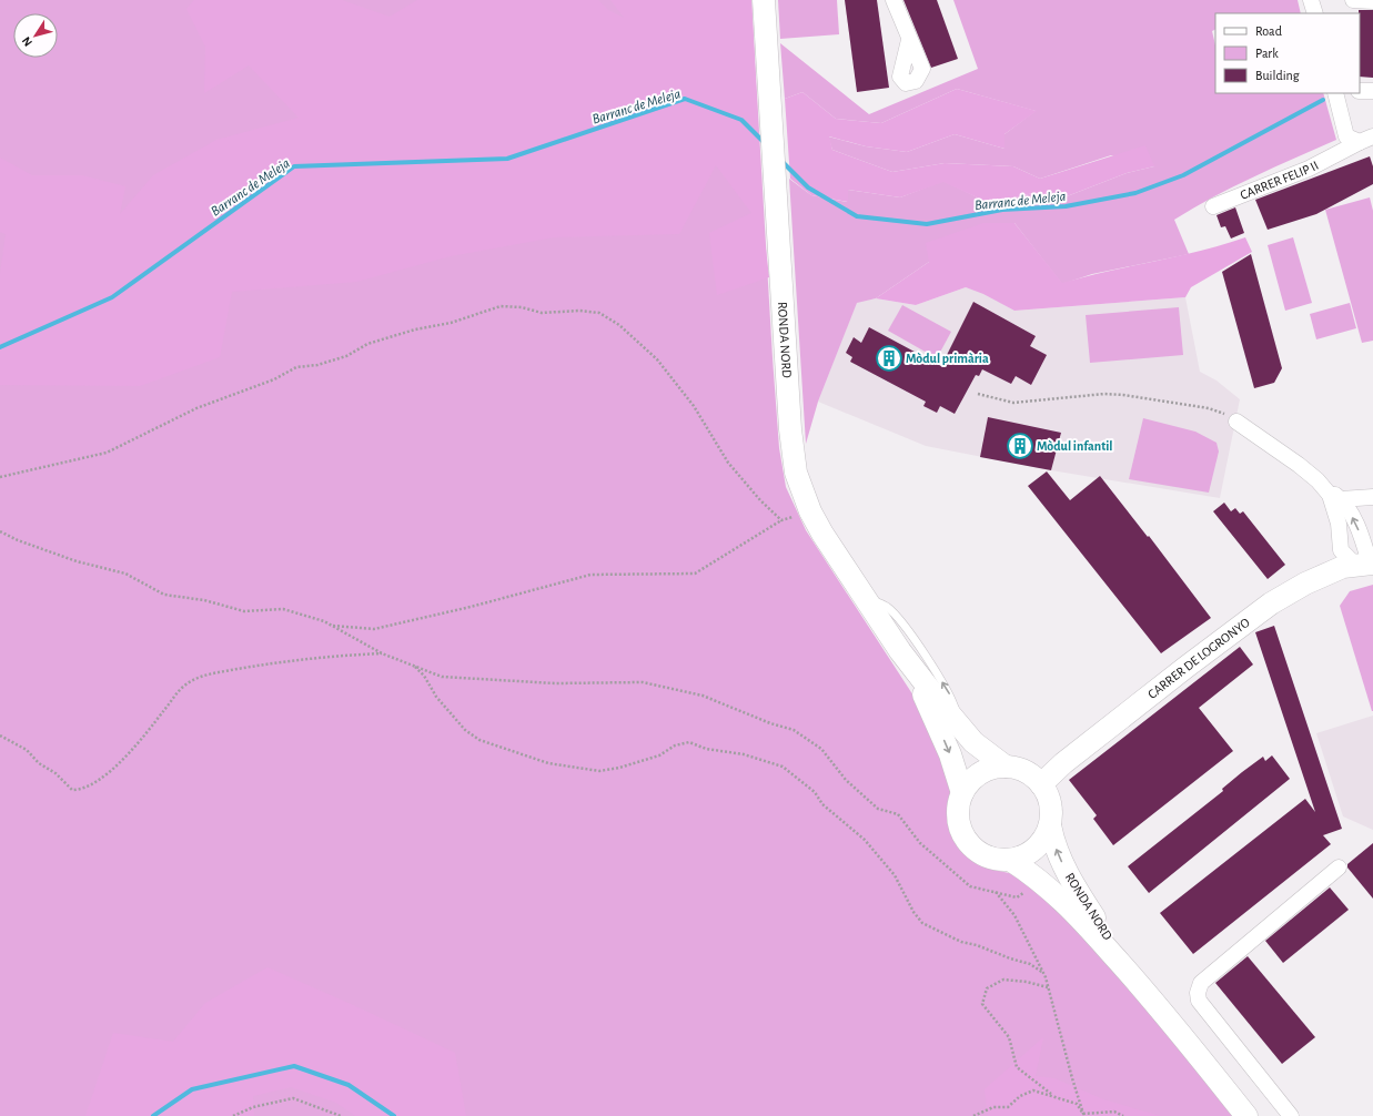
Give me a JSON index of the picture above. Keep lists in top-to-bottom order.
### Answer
{
  "streets": {
    "main road": ["RONDA NORD", "CARRER DE LOGRONYO"],
    "street": ["CARRER FELIP II"]
  },
  "crossings": [
    ["RONDA NORD", "CARRER DE LOGRONYO"]
  ],
  "water": ["Barranc de Meleja"],
  "places": {
    "building": ["Mòdul primària", "Mòdul infantil"]
  },
  "legend": ["Road", "Park", "Building"],
  "north": "bottom left"
}
